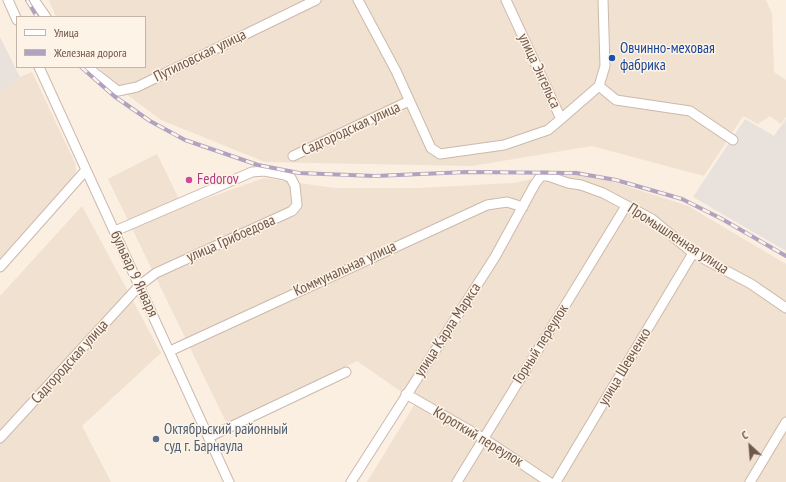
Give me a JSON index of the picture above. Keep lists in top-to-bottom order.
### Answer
{
  "streets": {
    "street": [
      "Путиловская улица",
      "улица Энгельса",
      "Садгородская улица",
      "улица Грибоедова",
      "Промышленная улица",
      "Коммунальная улица",
      "бульвар 9 Января",
      "улица Карла Маркса",
      "Горный переулок",
      "улица Шевченко",
      "Короткий переулок"
    ]
  },
  "crossings": [
    ["Садгородская улица", "улица Грибоедова"],
    ["Садгородская улица", "бульвар 9 Января"],
    ["улица Грибоедова", "бульвар 9 Января"],
    ["Промышленная улица", "улица Карла Маркса"],
    ["Промышленная улица", "Горный переулок"],
    ["Промышленная улица", "улица Шевченко"],
    ["Коммунальная улица", "бульвар 9 Января"],
    ["Коммунальная улица", "улица Карла Маркса"],
    ["улица Карла Маркса", "Короткий переулок"],
    ["Горный переулок", "Короткий переулок"]
  ],
  "places": ["Овчинно-меховая фабрика", "Fedorov", "Октябрьский районный суд г. Барнаула"],
  "legend": ["Улица", "Железная дорога"],
  "north": "top left"
}
